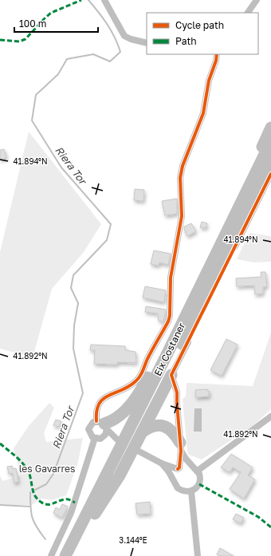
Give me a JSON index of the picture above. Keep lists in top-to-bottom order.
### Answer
{
  "streets": {
    "highway": ["Eix Costaner"]
  },
  "water": ["Riera Tor"],
  "parks": ["les Gavarres"],
  "legend": ["Cycle path", "Path"],
  "scale_bar": "100 m",
  "coordinates": ["41.894°N", "41.892°N", "3.144°E"]
}
